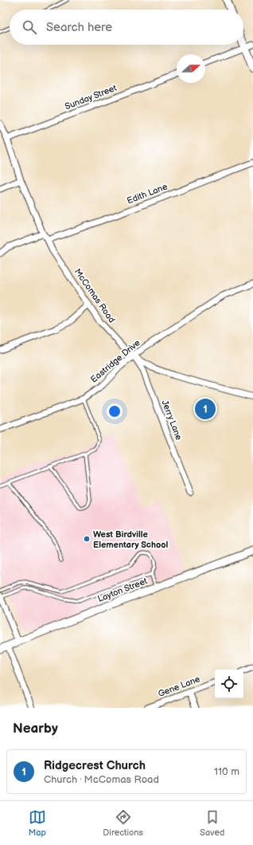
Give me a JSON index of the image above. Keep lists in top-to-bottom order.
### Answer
{
  "streets": {
    "street": [
      "Sunday Street",
      "Edith Lane",
      "McComas Road",
      "Eastridge Drive",
      "Jerry Lane",
      "Layton Street",
      "Gene Lane"
    ]
  },
  "crossings": [
    ["Sunday Street", "McComas Road"],
    ["Edith Lane", "McComas Road"],
    ["McComas Road", "Eastridge Drive"],
    ["McComas Road", "Jerry Lane"],
    ["Eastridge Drive", "Jerry Lane"]
  ],
  "places": ["West Birdville Elementary School"],
  "north": "right",
  "page": {
    "search": "Search here",
    "pins": "1",
    "heading": "Nearby",
    "list": [
      {
        "mark": "1",
        "name": "Ridgecrest Church",
        "note": "Church · McComas Road",
        "value": "110 m"
      }
    ],
    "nav": ["Map", "Directions", "Saved"]
  }
}
